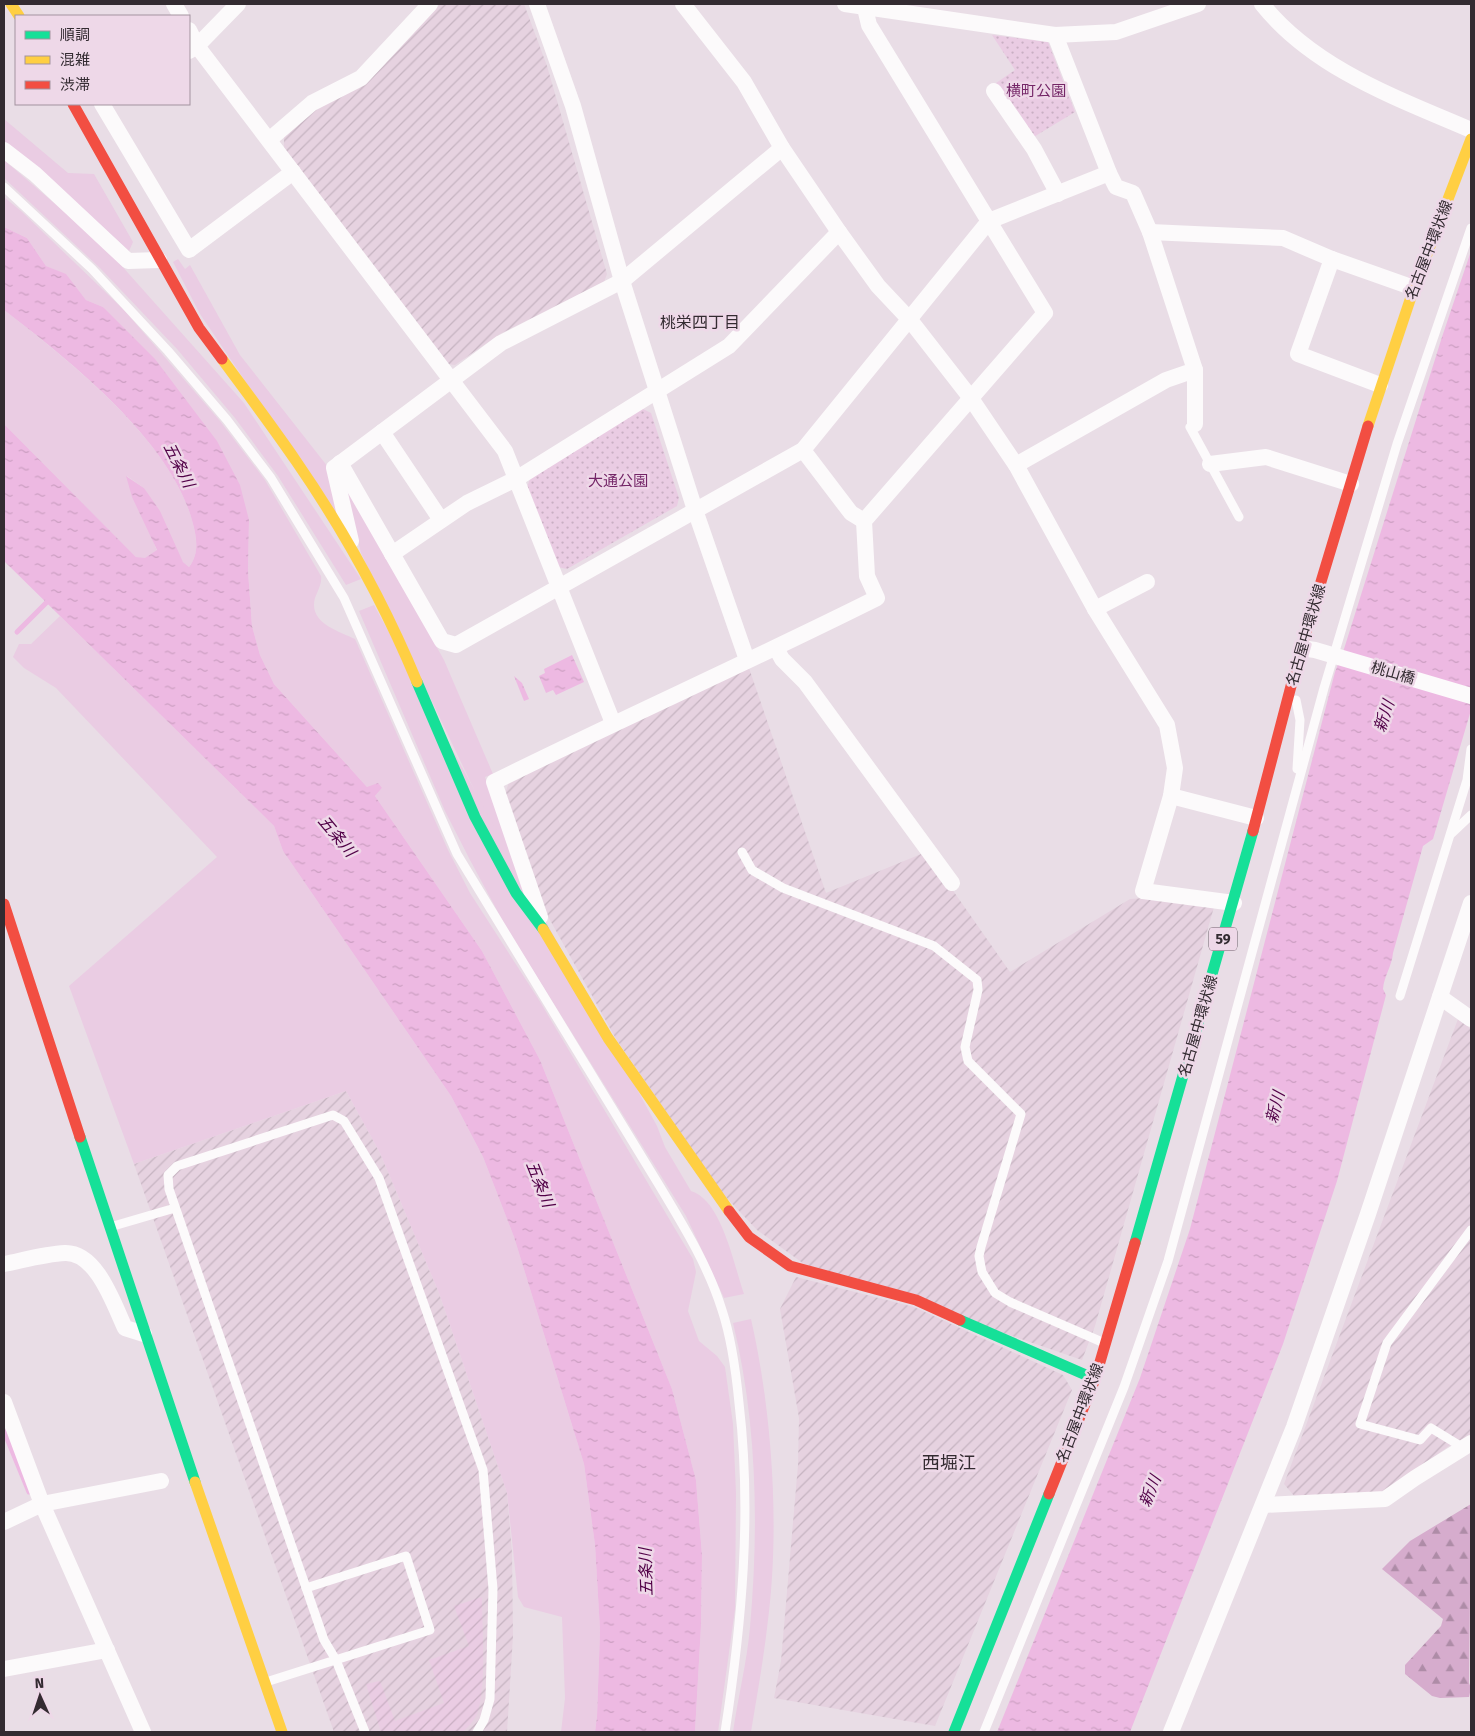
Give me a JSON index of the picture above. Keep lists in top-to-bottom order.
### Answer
{
  "streets": {
    "street": ["名古屋中環状線", "桃山橋", "59"]
  },
  "crossings": [
    ["名古屋中環状線", "桃山橋"]
  ],
  "districts": ["桃栄四丁目", "西堀江"],
  "water": ["五条川", "新川"],
  "parks": ["横町公園", "大通公園"],
  "legend": ["順調", "混雑", "渋滞"],
  "north": "top"
}
